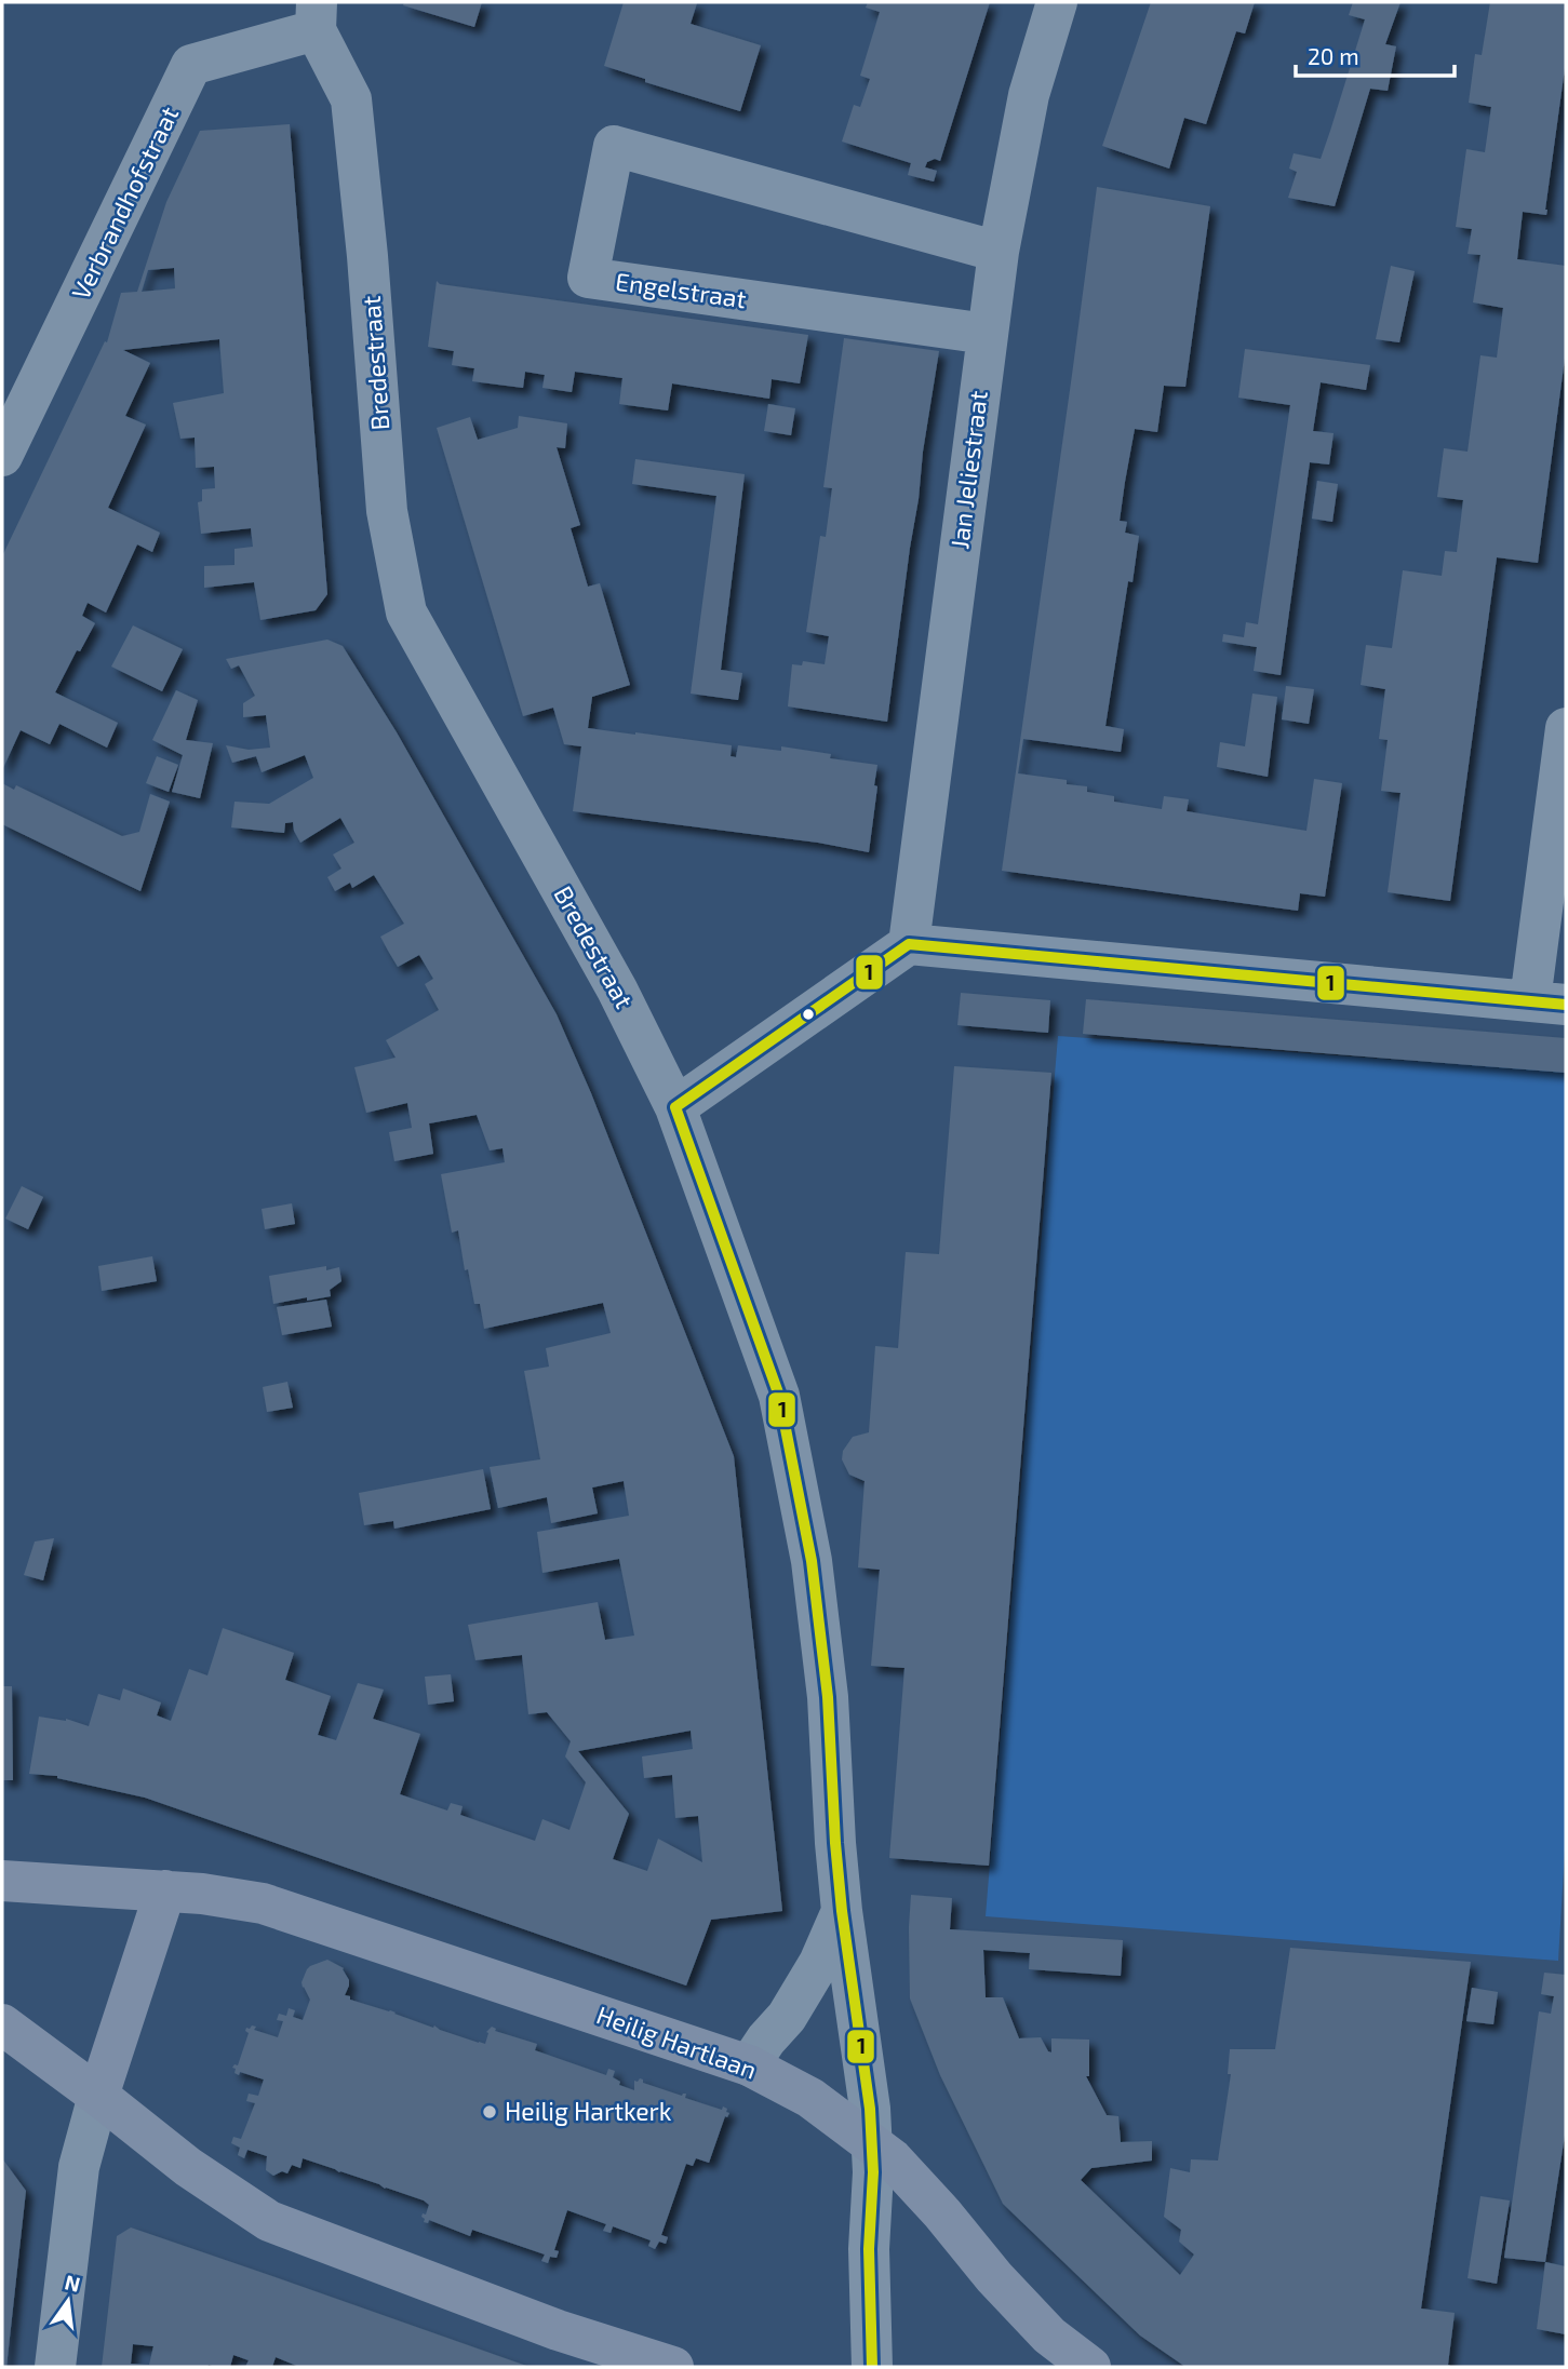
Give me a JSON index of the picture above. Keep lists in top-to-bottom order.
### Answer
{
  "streets": {
    "main road": ["Heilig Hartlaan"],
    "street": [
      "Verbrandhofstraat",
      "Engelstraat",
      "Bredestraat",
      "Jan Jeliestraat"
    ]
  },
  "crossings": [
    ["Verbrandhofstraat", "Bredestraat"],
    ["Engelstraat", "Jan Jeliestraat"],
    ["Bredestraat", "Heilig Hartlaan"]
  ],
  "places": ["Heilig Hartkerk"],
  "lines": ["transit line 1"],
  "scale_bar": "20 m",
  "north": "top"
}
